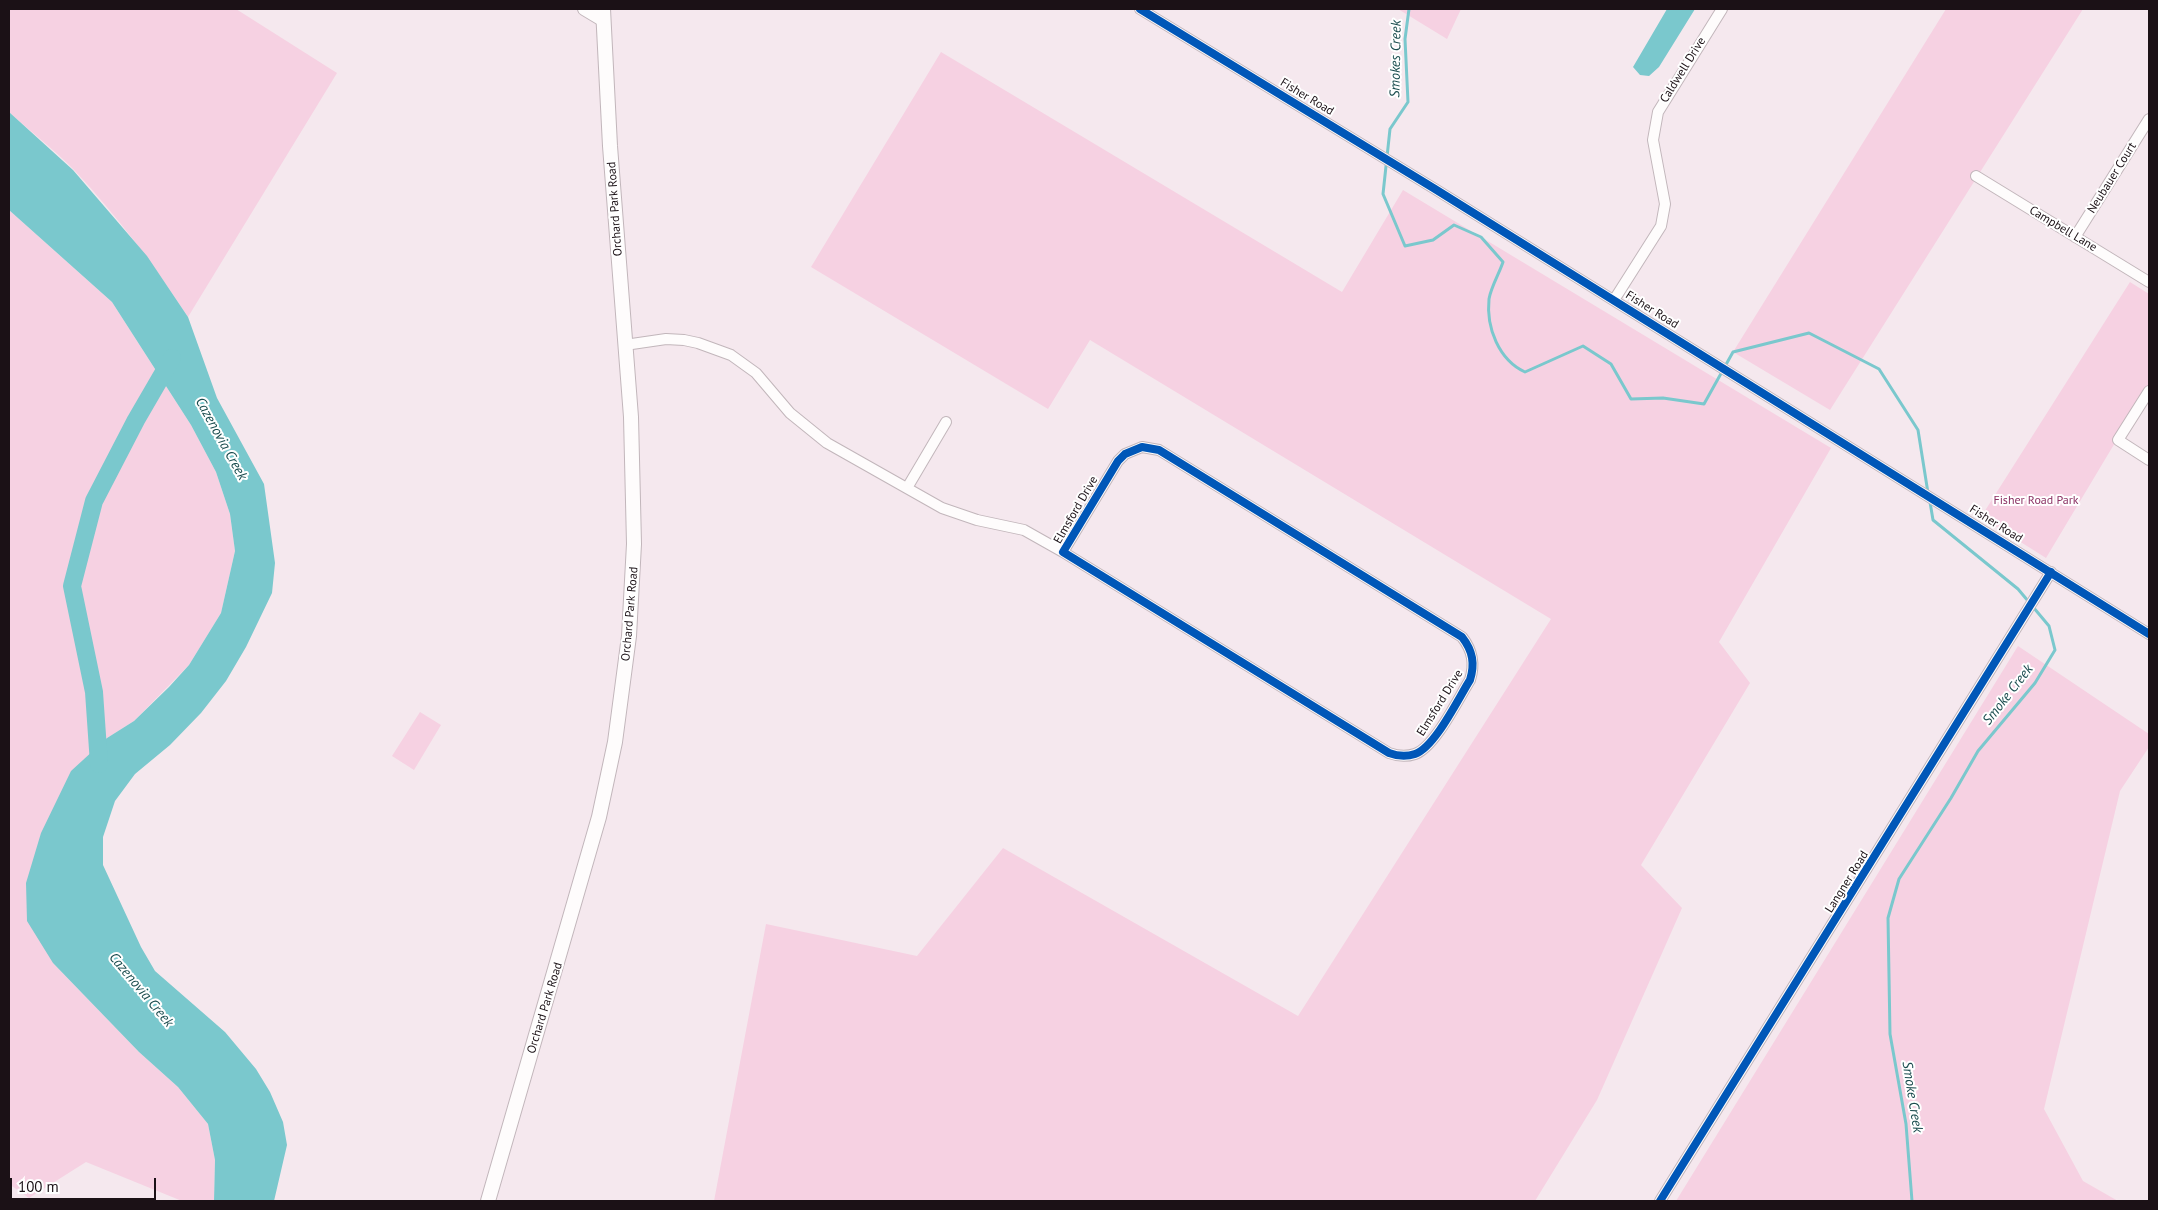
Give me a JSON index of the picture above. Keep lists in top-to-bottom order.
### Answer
{
  "streets": {
    "main road": ["Orchard Park Road"],
    "street": [
      "Caldwell Drive",
      "Fisher Road",
      "Neubauer Court",
      "Campbell Lane",
      "Elmsford Drive",
      "Langner Road"
    ]
  },
  "crossings": [
    ["Caldwell Drive", "Fisher Road"],
    ["Fisher Road", "Langner Road"],
    ["Neubauer Court", "Campbell Lane"],
    ["Orchard Park Road", "Elmsford Drive"]
  ],
  "water": ["Smokes Creek", "Cazenovia Creek", "Smoke Creek"],
  "parks": ["Fisher Road Park"],
  "scale_bar": "100 m"
}
